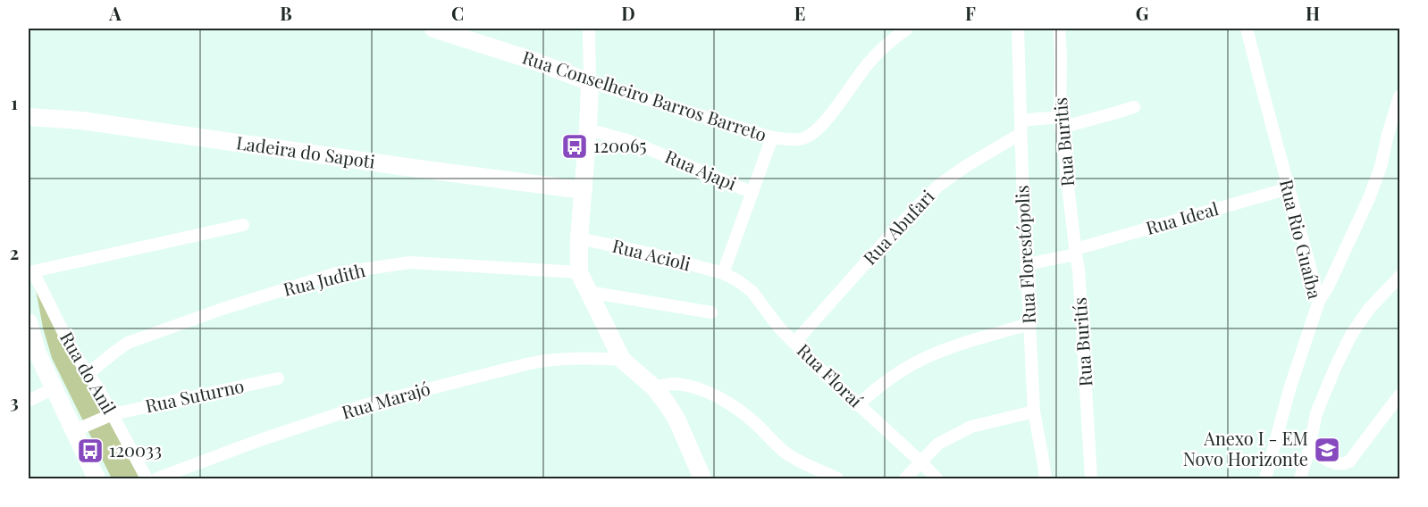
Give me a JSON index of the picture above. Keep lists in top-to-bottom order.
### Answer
{
  "streets": {
    "street": [
      "Rua Conselheiro Barros Barreto",
      "Rua Buritis",
      "Ladeira do Sapoti",
      "Rua Ajapi",
      "Rua Ideal",
      "Rua Abufari",
      "Rua Rio Guaíba",
      "Rua Florestópolis",
      "Rua Acioli",
      "Rua Judith",
      "Rua Buritís",
      "Rua do Anil",
      "Rua Floraí",
      "Rua Suturno",
      "Rua Marajó"
    ]
  },
  "crossings": [
    ["Rua Buritis", "Rua Ideal"],
    ["Rua Buritis", "Rua Buritís"],
    ["Rua Ideal", "Rua Rio Guaíba"],
    ["Rua Ideal", "Rua Buritís"],
    ["Rua Abufari", "Rua Florestópolis"],
    ["Rua Abufari", "Rua Floraí"],
    ["Rua Acioli", "Rua Floraí"],
    ["Rua Judith", "Rua do Anil"],
    ["Rua do Anil", "Rua Suturno"]
  ],
  "places": {
    "bus stop": ["120065", "120033"],
    "school or university": ["Anexo I - EM Novo Horizonte"]
  },
  "grid": {
    "columns": [
      "A",
      "B",
      "C",
      "D",
      "E",
      "F",
      "G",
      "H"
    ],
    "rows": ["1", "2", "3"]
  }
}
